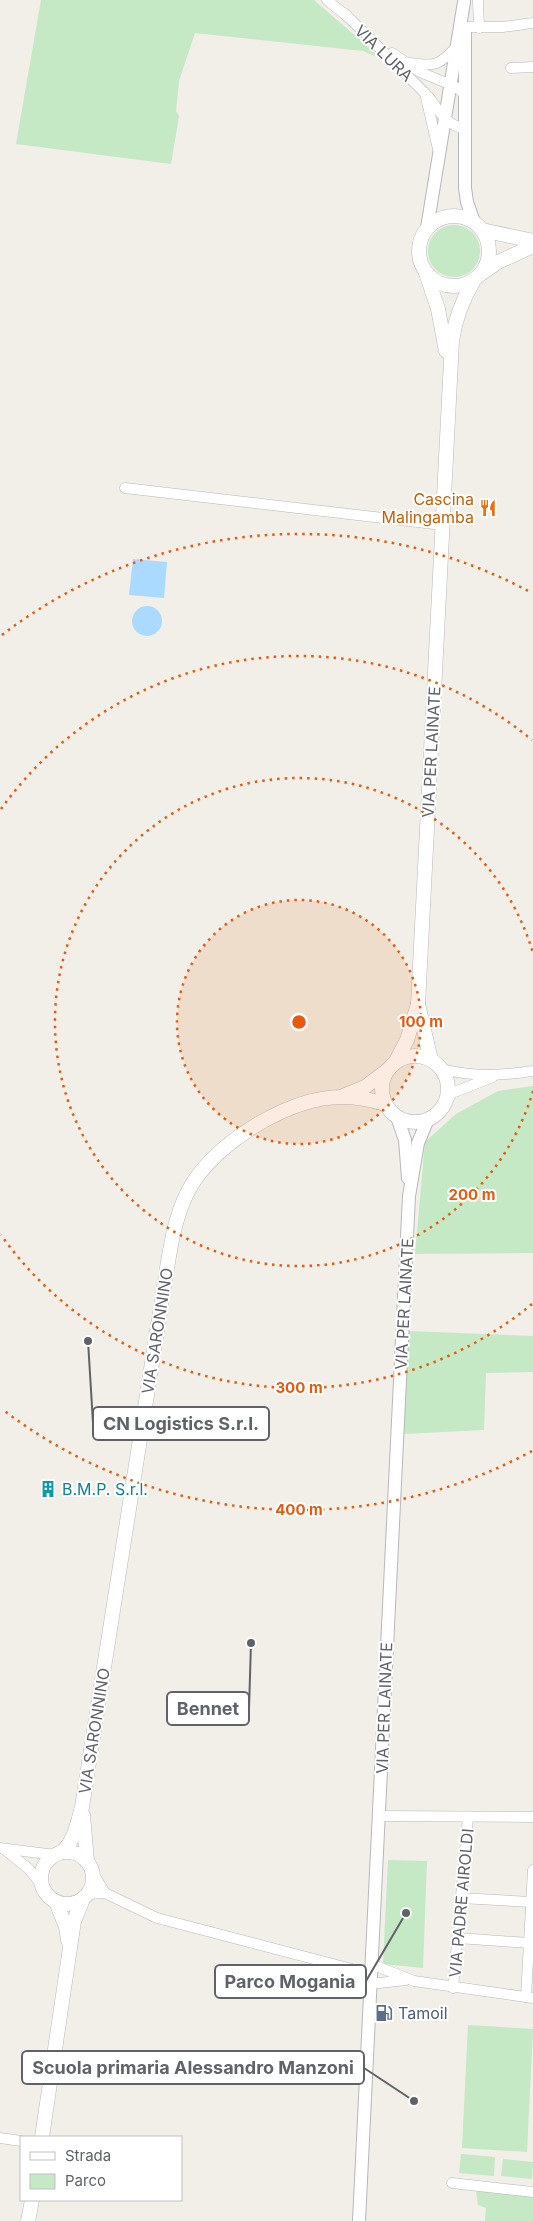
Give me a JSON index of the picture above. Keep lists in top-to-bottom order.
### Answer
{
  "streets": {
    "main road": ["VIA PER LAINATE", "VIA SARONNINO"],
    "street": ["VIA LURA", "VIA PADRE AIROLDI"]
  },
  "crossings": [
    ["VIA PER LAINATE", "VIA SARONNINO"]
  ],
  "places": {
    "restaurant": ["Cascina Malingamba"],
    "other": [
      "CN Logistics S.r.l.",
      "Bennet",
      "Parco Mogania",
      "Scuola primaria Alessandro Manzoni"
    ],
    "building": ["B.M.P. S.r.l."],
    "fuel station": ["Tamoil"]
  },
  "legend": ["Strada", "Parco"],
  "rings": [
    "100 m",
    "200 m",
    "300 m",
    "400 m"
  ]
}
